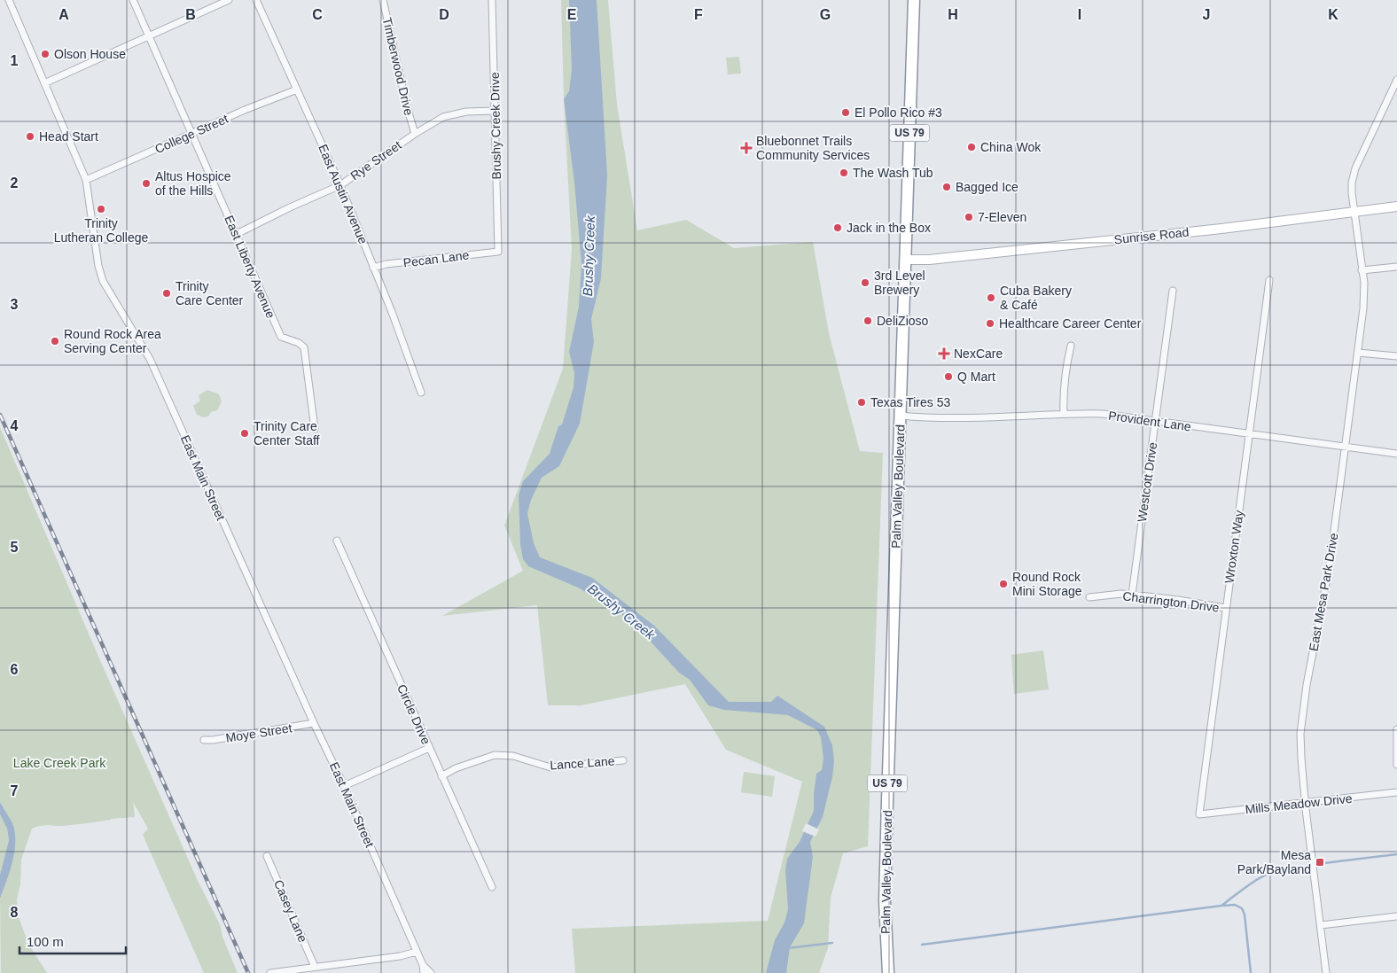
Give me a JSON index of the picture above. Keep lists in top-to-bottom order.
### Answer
{
  "streets": {
    "highway": ["US 79", "Palm Valley Boulevard"],
    "main road": ["Sunrise Road"],
    "street": [
      "Timberwood Drive",
      "Brushy Creek Drive",
      "College Street",
      "Rye Street",
      "East Austin Avenue",
      "Pecan Lane",
      "East Liberty Avenue",
      "Provident Lane",
      "East Main Street",
      "Westcott Drive",
      "Wroxton Way",
      "East Mesa Park Drive",
      "Charrington Drive",
      "Circle Drive",
      "Moye Street",
      "Lance Lane",
      "Mills Meadow Drive",
      "Casey Lane"
    ]
  },
  "crossings": [
    ["Timberwood Drive", "Rye Street"],
    ["Brushy Creek Drive", "Rye Street"],
    ["Brushy Creek Drive", "Pecan Lane"],
    ["College Street", "East Austin Avenue"],
    ["College Street", "East Liberty Avenue"],
    ["College Street", "East Main Street"],
    ["Rye Street", "East Austin Avenue"],
    ["Rye Street", "East Liberty Avenue"],
    ["East Austin Avenue", "Pecan Lane"],
    ["Sunrise Road", "Palm Valley Boulevard"],
    ["Sunrise Road", "East Mesa Park Drive"],
    ["Provident Lane", "Westcott Drive"],
    ["Provident Lane", "Palm Valley Boulevard"],
    ["Provident Lane", "Wroxton Way"],
    ["Provident Lane", "East Mesa Park Drive"],
    ["East Main Street", "Moye Street"],
    ["Westcott Drive", "Charrington Drive"],
    ["Wroxton Way", "Charrington Drive"],
    ["Wroxton Way", "Mills Meadow Drive"],
    ["East Mesa Park Drive", "Mills Meadow Drive"],
    ["Circle Drive", "Lance Lane"]
  ],
  "water": ["Brushy Creek"],
  "parks": ["Lake Creek Park"],
  "places": {
    "other": [
      "Olson House",
      "El Pollo Rico #3",
      "Head Start",
      "China Wok",
      "The Wash Tub",
      "Altus Hospice of the Hills",
      "Bagged Ice",
      "Trinity Lutheran College",
      "7-Eleven",
      "Jack in the Box",
      "3rd Level Brewery",
      "Trinity Care Center",
      "Cuba Bakery & Café",
      "DeliZioso",
      "Healthcare Career Center",
      "Round Rock Area Serving Center",
      "Q Mart",
      "Texas Tires 53",
      "Trinity Care Center Staff",
      "Round Rock Mini Storage"
    ],
    "health": ["Bluebonnet Trails Community Services", "NexCare"],
    "transit": ["Mesa Park/Bayland"]
  },
  "scale_bar": "100 m",
  "grid": {
    "columns": [
      "A",
      "B",
      "C",
      "D",
      "E",
      "F",
      "G",
      "H",
      "I",
      "J",
      "K"
    ],
    "rows": [
      "1",
      "2",
      "3",
      "4",
      "5",
      "6",
      "7",
      "8"
    ]
  }
}
